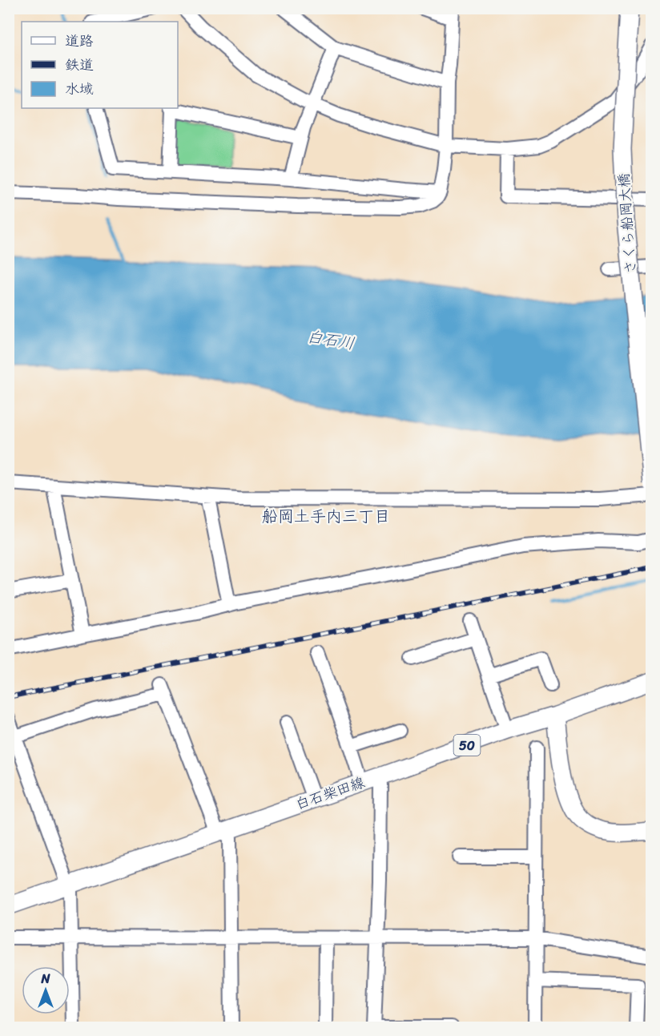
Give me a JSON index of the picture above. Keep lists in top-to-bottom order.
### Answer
{
  "streets": {
    "main road": ["さくら船岡大橋", "50", "白石柴田線"]
  },
  "districts": ["船岡土手内三丁目"],
  "water": ["白石川"],
  "legend": ["道路", "鉄道", "水域"],
  "north": "top"
}
